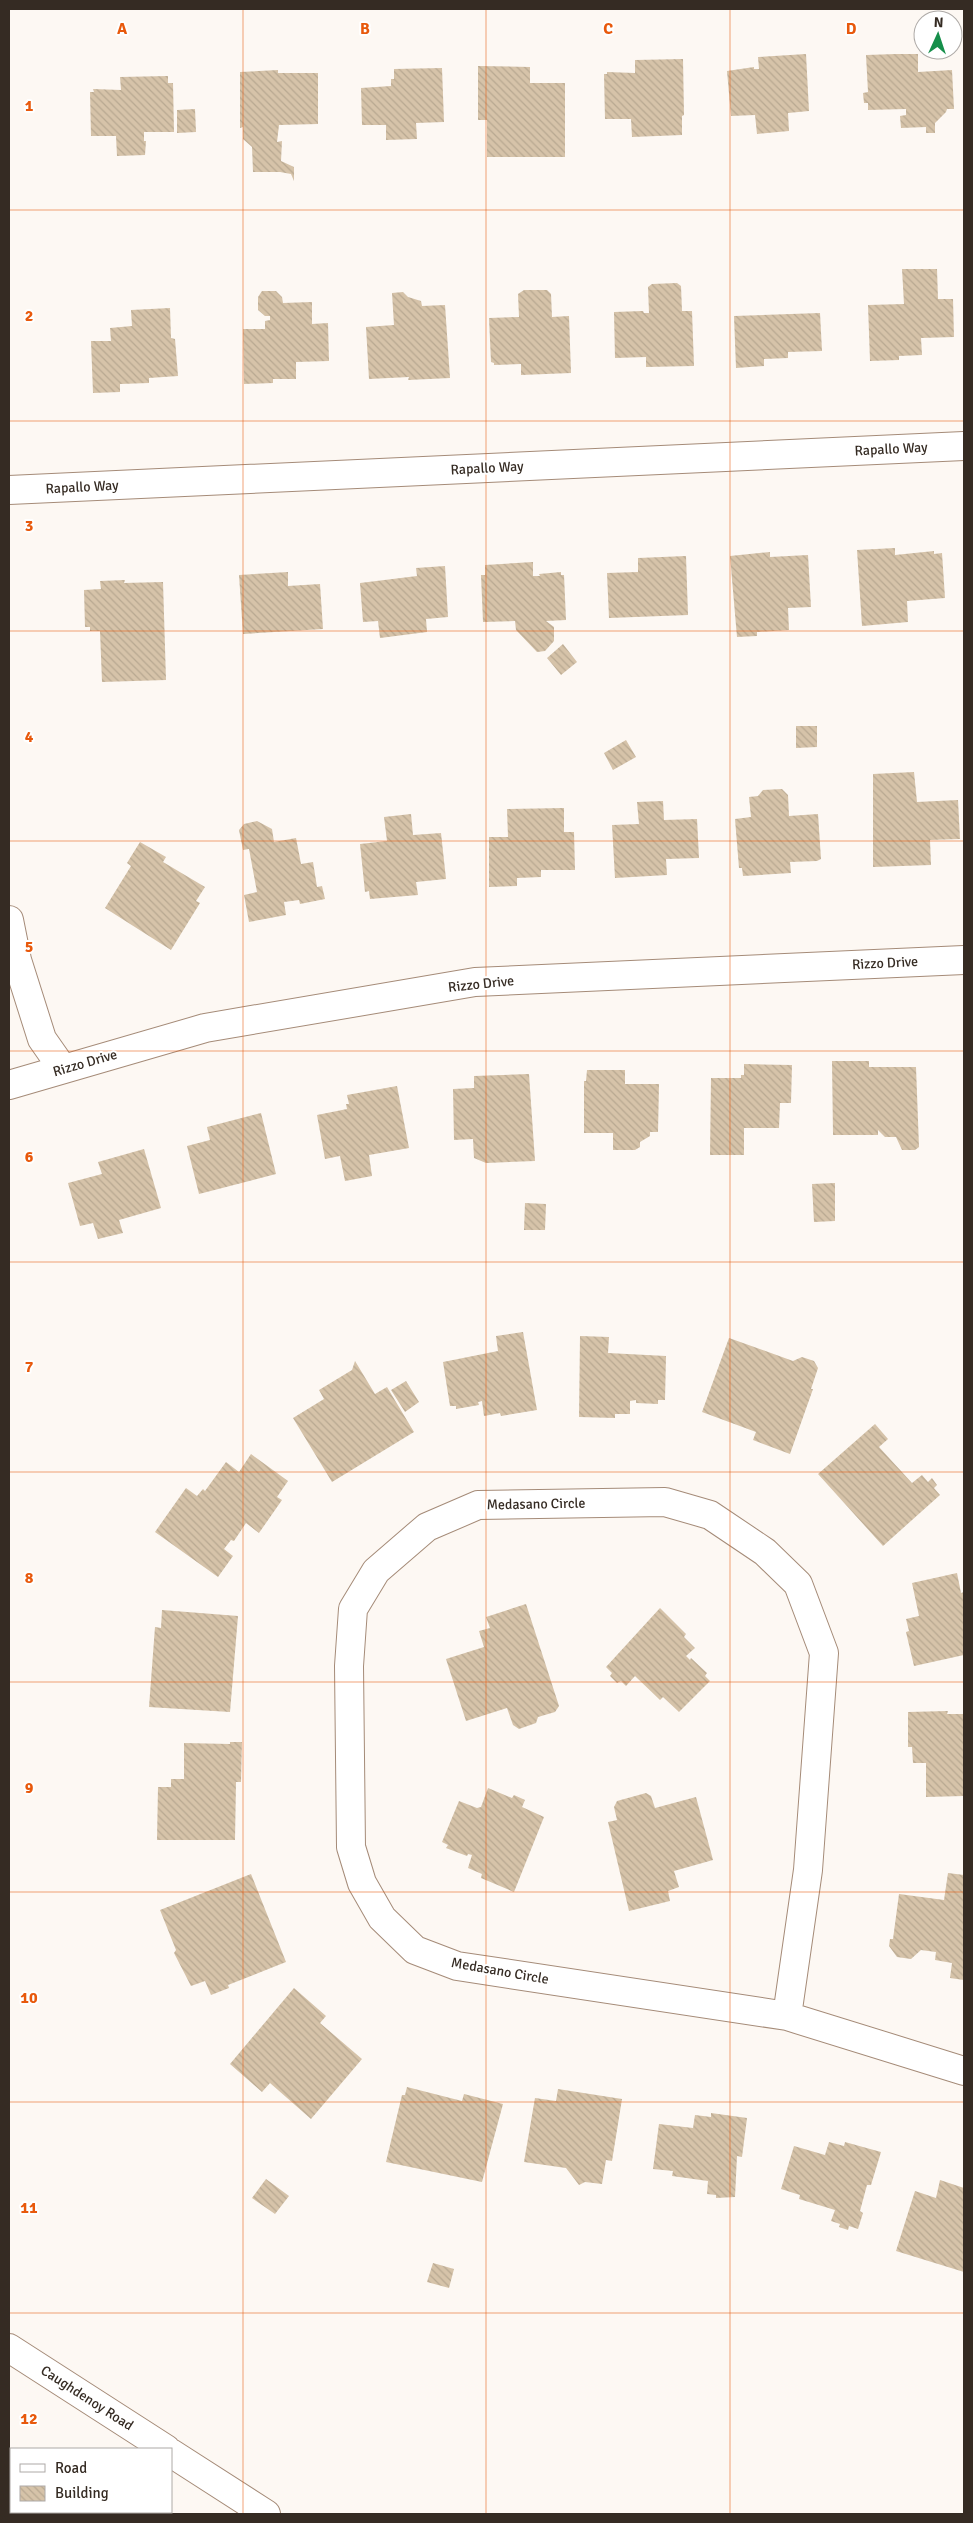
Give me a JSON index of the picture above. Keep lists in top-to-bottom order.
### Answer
{
  "streets": {
    "street": [
      "Rapallo Way",
      "Rizzo Drive",
      "Medasano Circle",
      "Caughdenoy Road"
    ]
  },
  "legend": ["Road", "Building"],
  "north": "top",
  "grid": {
    "columns": [
      "A",
      "B",
      "C",
      "D"
    ],
    "rows": [
      "1",
      "2",
      "3",
      "4",
      "5",
      "6",
      "7",
      "8",
      "9",
      "10",
      "11",
      "12"
    ]
  }
}
